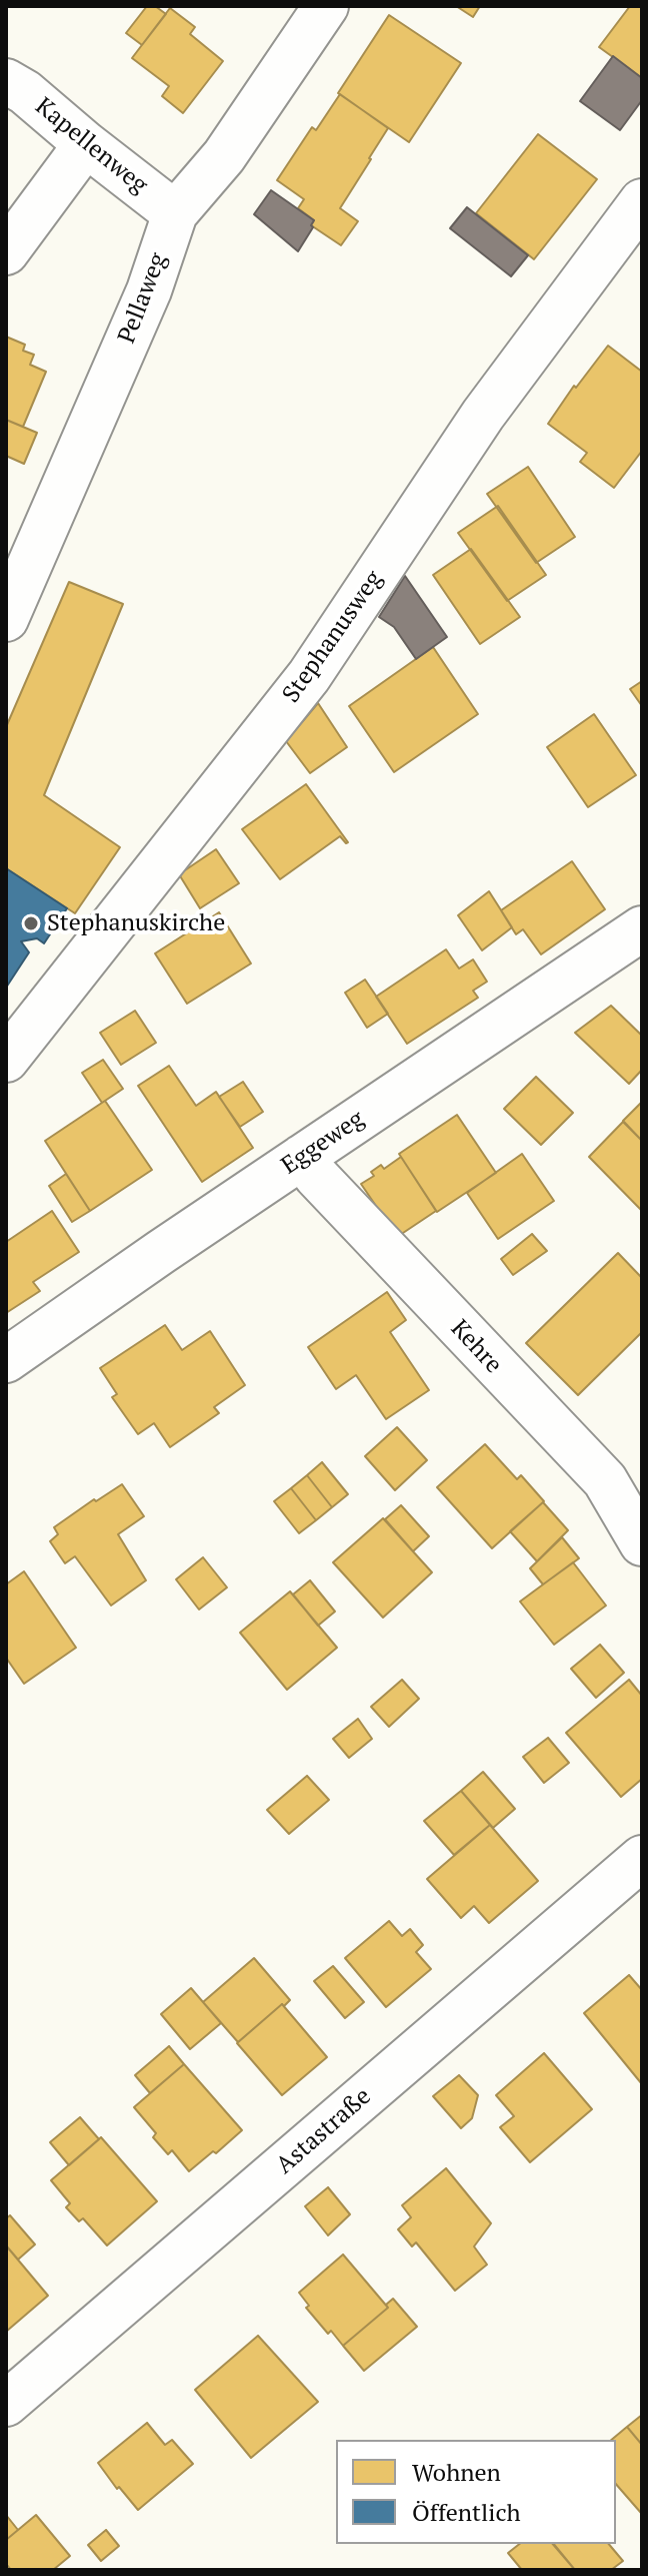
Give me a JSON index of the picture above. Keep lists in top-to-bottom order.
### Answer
{
  "streets": {
    "street": [
      "Kapellenweg",
      "Pellaweg",
      "Stephanusweg",
      "Eggeweg",
      "Kehre",
      "Astastraße"
    ]
  },
  "crossings": [
    ["Kapellenweg", "Pellaweg"],
    ["Eggeweg", "Kehre"]
  ],
  "places": ["Stephanuskirche"],
  "legend": ["Wohnen", "Öffentlich"]
}
